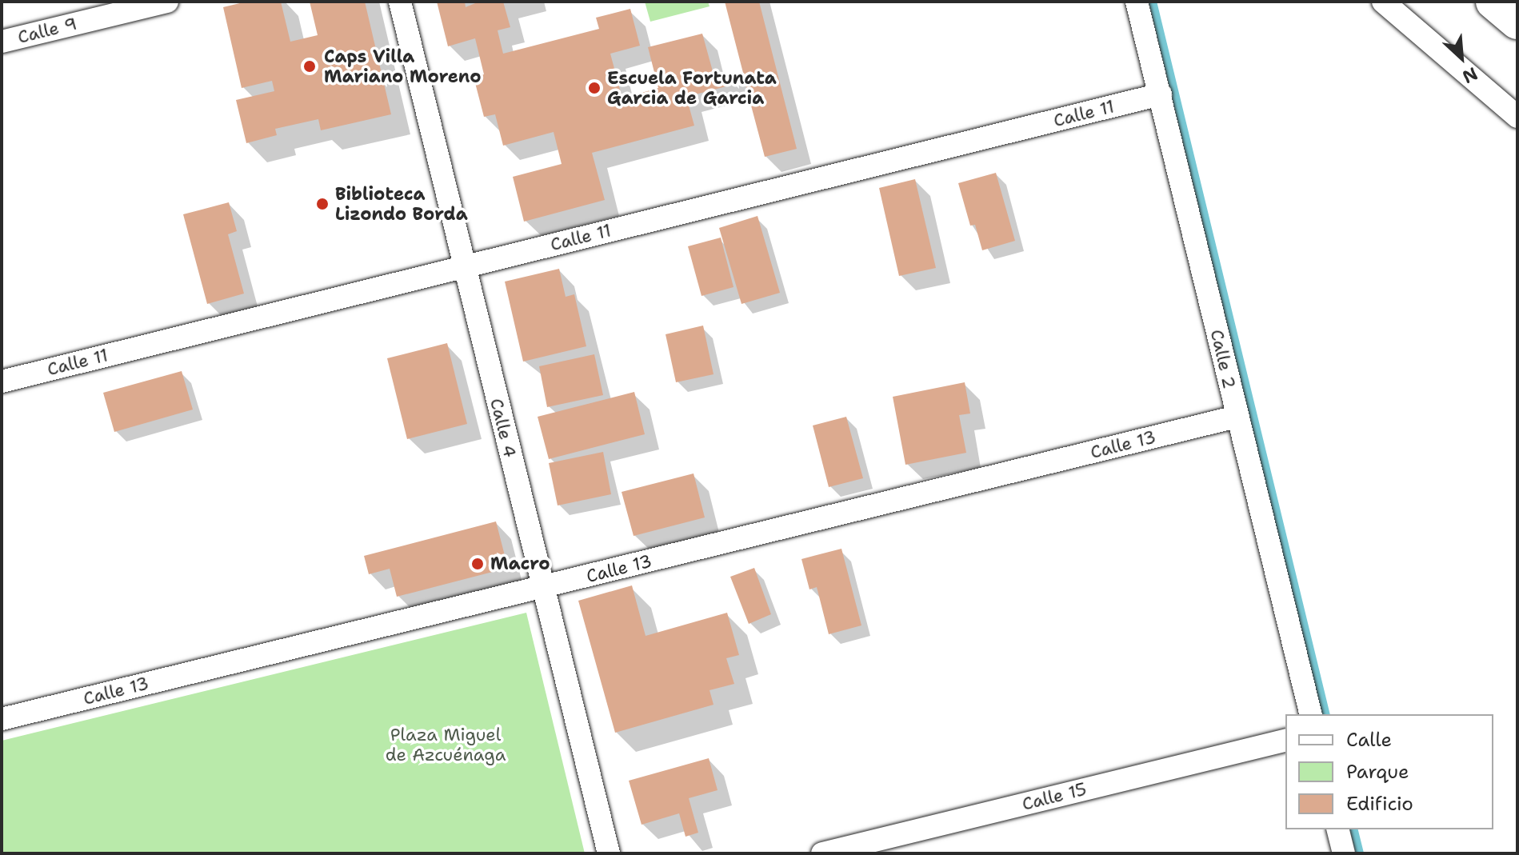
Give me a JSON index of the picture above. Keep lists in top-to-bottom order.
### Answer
{
  "streets": {
    "street": [
      "Calle 9",
      "Calle 11",
      "Calle 2",
      "Calle 4",
      "Calle 13",
      "Calle 15"
    ]
  },
  "crossings": [
    ["Calle 11", "Calle 2"],
    ["Calle 11", "Calle 4"],
    ["Calle 2", "Calle 13"],
    ["Calle 4", "Calle 13"]
  ],
  "parks": ["Plaza Miguel de Azcuénaga"],
  "places": [
    "Caps Villa Mariano Moreno",
    "Escuela Fortunata Garcia de Garcia",
    "Biblioteca Lizondo Borda",
    "Macro"
  ],
  "legend": ["Calle", "Parque", "Edificio"],
  "north": "bottom right"
}
